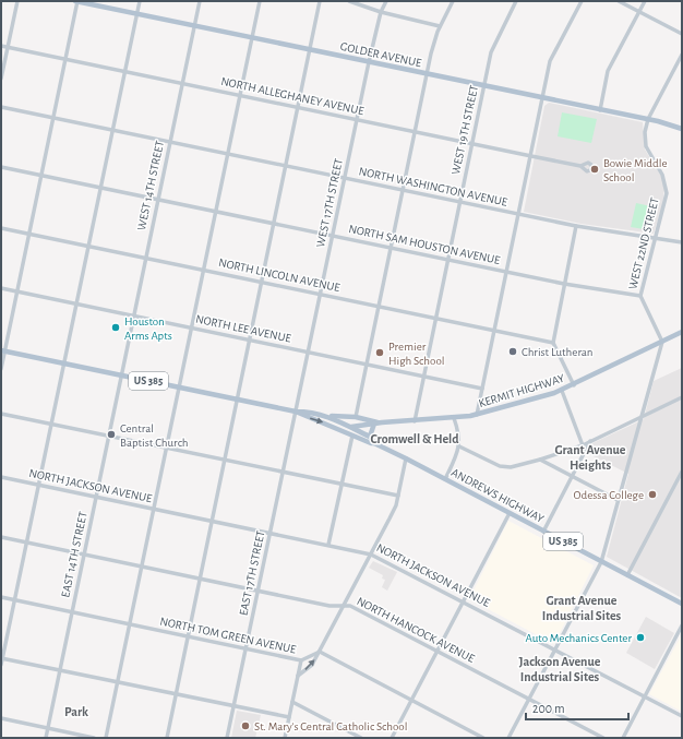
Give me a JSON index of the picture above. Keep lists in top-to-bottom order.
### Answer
{
  "streets": {
    "main road": [
      "GOLDER AVENUE",
      "US 385",
      "KERMIT HIGHWAY",
      "ANDREWS HIGHWAY"
    ],
    "street": [
      "NORTH ALLEGHANEY AVENUE",
      "WEST 19TH STREET",
      "WEST 14TH STREET",
      "NORTH WASHINGTON AVENUE",
      "WEST 17TH STREET",
      "WEST 22ND STREET",
      "NORTH SAM HOUSTON AVENUE",
      "NORTH LINCOLN AVENUE",
      "NORTH LEE AVENUE",
      "NORTH JACKSON AVENUE",
      "EAST 14TH STREET",
      "EAST 17TH STREET",
      "NORTH HANCOCK AVENUE",
      "NORTH TOM GREEN AVENUE"
    ]
  },
  "crossings": [
    ["GOLDER AVENUE", "WEST 19TH STREET"],
    ["GOLDER AVENUE", "WEST 14TH STREET"],
    ["GOLDER AVENUE", "WEST 17TH STREET"],
    ["GOLDER AVENUE", "WEST 22ND STREET"],
    ["NORTH ALLEGHANEY AVENUE", "WEST 19TH STREET"],
    ["NORTH ALLEGHANEY AVENUE", "WEST 14TH STREET"],
    ["NORTH ALLEGHANEY AVENUE", "WEST 17TH STREET"],
    ["WEST 19TH STREET", "NORTH WASHINGTON AVENUE"],
    ["WEST 19TH STREET", "NORTH SAM HOUSTON AVENUE"],
    ["WEST 19TH STREET", "NORTH LINCOLN AVENUE"],
    ["WEST 19TH STREET", "NORTH LEE AVENUE"],
    ["WEST 19TH STREET", "KERMIT HIGHWAY"],
    ["WEST 14TH STREET", "NORTH WASHINGTON AVENUE"],
    ["WEST 14TH STREET", "NORTH SAM HOUSTON AVENUE"],
    ["WEST 14TH STREET", "NORTH LINCOLN AVENUE"],
    ["WEST 14TH STREET", "NORTH LEE AVENUE"],
    ["WEST 14TH STREET", "US 385"],
    ["WEST 14TH STREET", "EAST 14TH STREET"],
    ["NORTH WASHINGTON AVENUE", "WEST 17TH STREET"],
    ["NORTH WASHINGTON AVENUE", "WEST 22ND STREET"],
    ["WEST 17TH STREET", "NORTH SAM HOUSTON AVENUE"],
    ["WEST 17TH STREET", "NORTH LINCOLN AVENUE"],
    ["WEST 17TH STREET", "NORTH LEE AVENUE"],
    ["WEST 17TH STREET", "US 385"],
    ["WEST 17TH STREET", "EAST 17TH STREET"],
    ["WEST 22ND STREET", "NORTH SAM HOUSTON AVENUE"],
    ["WEST 22ND STREET", "KERMIT HIGHWAY"],
    ["US 385", "KERMIT HIGHWAY"],
    ["US 385", "ANDREWS HIGHWAY"],
    ["US 385", "EAST 14TH STREET"],
    ["US 385", "EAST 17TH STREET"],
    ["KERMIT HIGHWAY", "ANDREWS HIGHWAY"],
    ["NORTH JACKSON AVENUE", "EAST 14TH STREET"],
    ["NORTH JACKSON AVENUE", "EAST 17TH STREET"],
    ["EAST 14TH STREET", "NORTH HANCOCK AVENUE"],
    ["EAST 14TH STREET", "NORTH TOM GREEN AVENUE"],
    ["EAST 17TH STREET", "NORTH HANCOCK AVENUE"],
    ["EAST 17TH STREET", "NORTH TOM GREEN AVENUE"]
  ],
  "districts": [
    "Cromwell & Held",
    "Grant Avenue Heights",
    "Grant Avenue Industrial Sites",
    "Jackson Avenue Industrial Sites",
    "Park"
  ],
  "places": [
    "Bowie Middle School",
    "Houston Arms Apts",
    "Christ Lutheran",
    "Premier High School",
    "Central Baptist Church",
    "Odessa College",
    "Auto Mechanics Center",
    "St. Mary's Central Catholic School"
  ],
  "scale_bar": "200 m"
}
